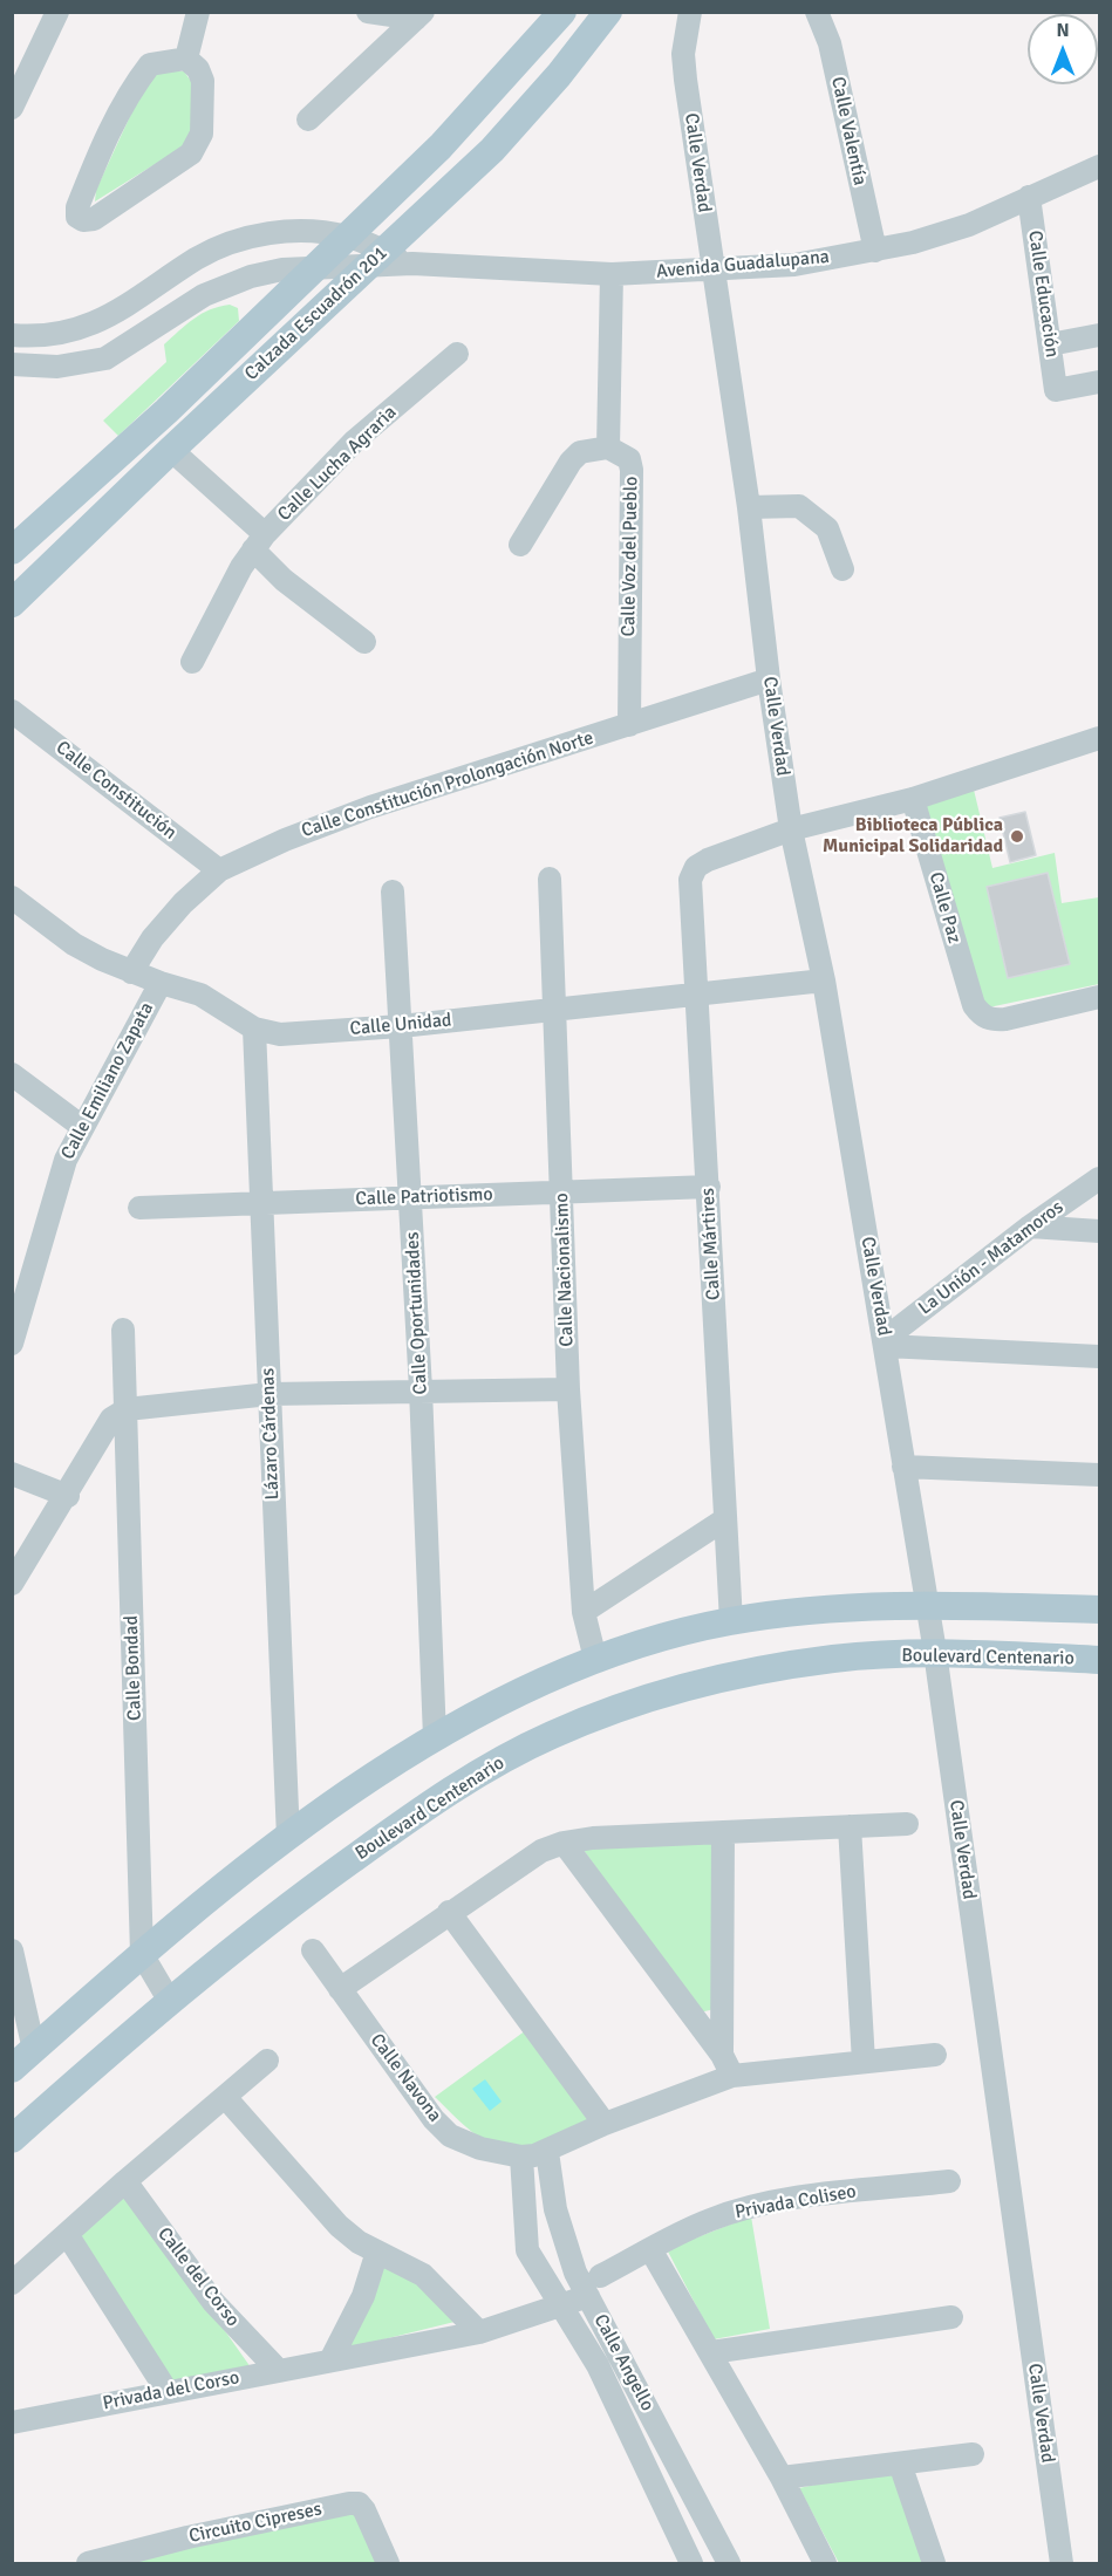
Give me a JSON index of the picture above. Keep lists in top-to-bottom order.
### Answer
{
  "streets": {
    "main road": ["Calzada Escuadrón 201", "Boulevard Centenario"],
    "street": [
      "Calle Valentía",
      "Calle Verdad",
      "Avenida Guadalupana",
      "Calle Educación",
      "Calle Lucha Agraria",
      "Calle Voz del Pueblo",
      "Calle Constitución Prolongación Norte",
      "Calle Constitución",
      "Calle Paz",
      "Calle Unidad",
      "Calle Emiliano Zapata",
      "Calle Patriotismo",
      "Calle Mártires",
      "La Unión - Matamoros",
      "Calle Nacionalismo",
      "Calle Oportunidades",
      "Lázaro Cárdenas",
      "Calle Bondad",
      "Calle Navona",
      "Privada Coliseo",
      "Calle del Corso",
      "Calle Angello",
      "Privada del Corso",
      "Circuito Cipreses"
    ]
  },
  "crossings": [
    ["Calle Valentía", "Avenida Guadalupana"],
    ["Calle Verdad", "Avenida Guadalupana"],
    ["Calle Verdad", "Calle Constitución Prolongación Norte"],
    ["Calle Verdad", "Calle Unidad"],
    ["Calle Verdad", "Calle Mártires"],
    ["Calle Verdad", "La Unión - Matamoros"],
    ["Calle Verdad", "Boulevard Centenario"],
    ["Avenida Guadalupana", "Calle Educación"],
    ["Avenida Guadalupana", "Calzada Escuadrón 201"],
    ["Calle Voz del Pueblo", "Calle Constitución Prolongación Norte"],
    ["Calle Constitución Prolongación Norte", "Calle Constitución"],
    ["Calle Constitución Prolongación Norte", "Calle Unidad"],
    ["Calle Unidad", "Calle Emiliano Zapata"],
    ["Calle Unidad", "Calle Mártires"],
    ["Calle Unidad", "Calle Nacionalismo"],
    ["Calle Unidad", "Calle Oportunidades"],
    ["Calle Unidad", "Lázaro Cárdenas"],
    ["Calle Patriotismo", "Calle Mártires"],
    ["Calle Patriotismo", "Calle Nacionalismo"],
    ["Calle Patriotismo", "Calle Oportunidades"],
    ["Calle Patriotismo", "Lázaro Cárdenas"],
    ["Boulevard Centenario", "Calle Bondad"],
    ["Calle Navona", "Calle Angello"],
    ["Privada Coliseo", "Calle Angello"],
    ["Privada Coliseo", "Privada del Corso"],
    ["Calle del Corso", "Privada del Corso"],
    ["Calle Angello", "Privada del Corso"]
  ],
  "places": ["Biblioteca Pública Municipal Solidaridad"],
  "north": "top"
}
